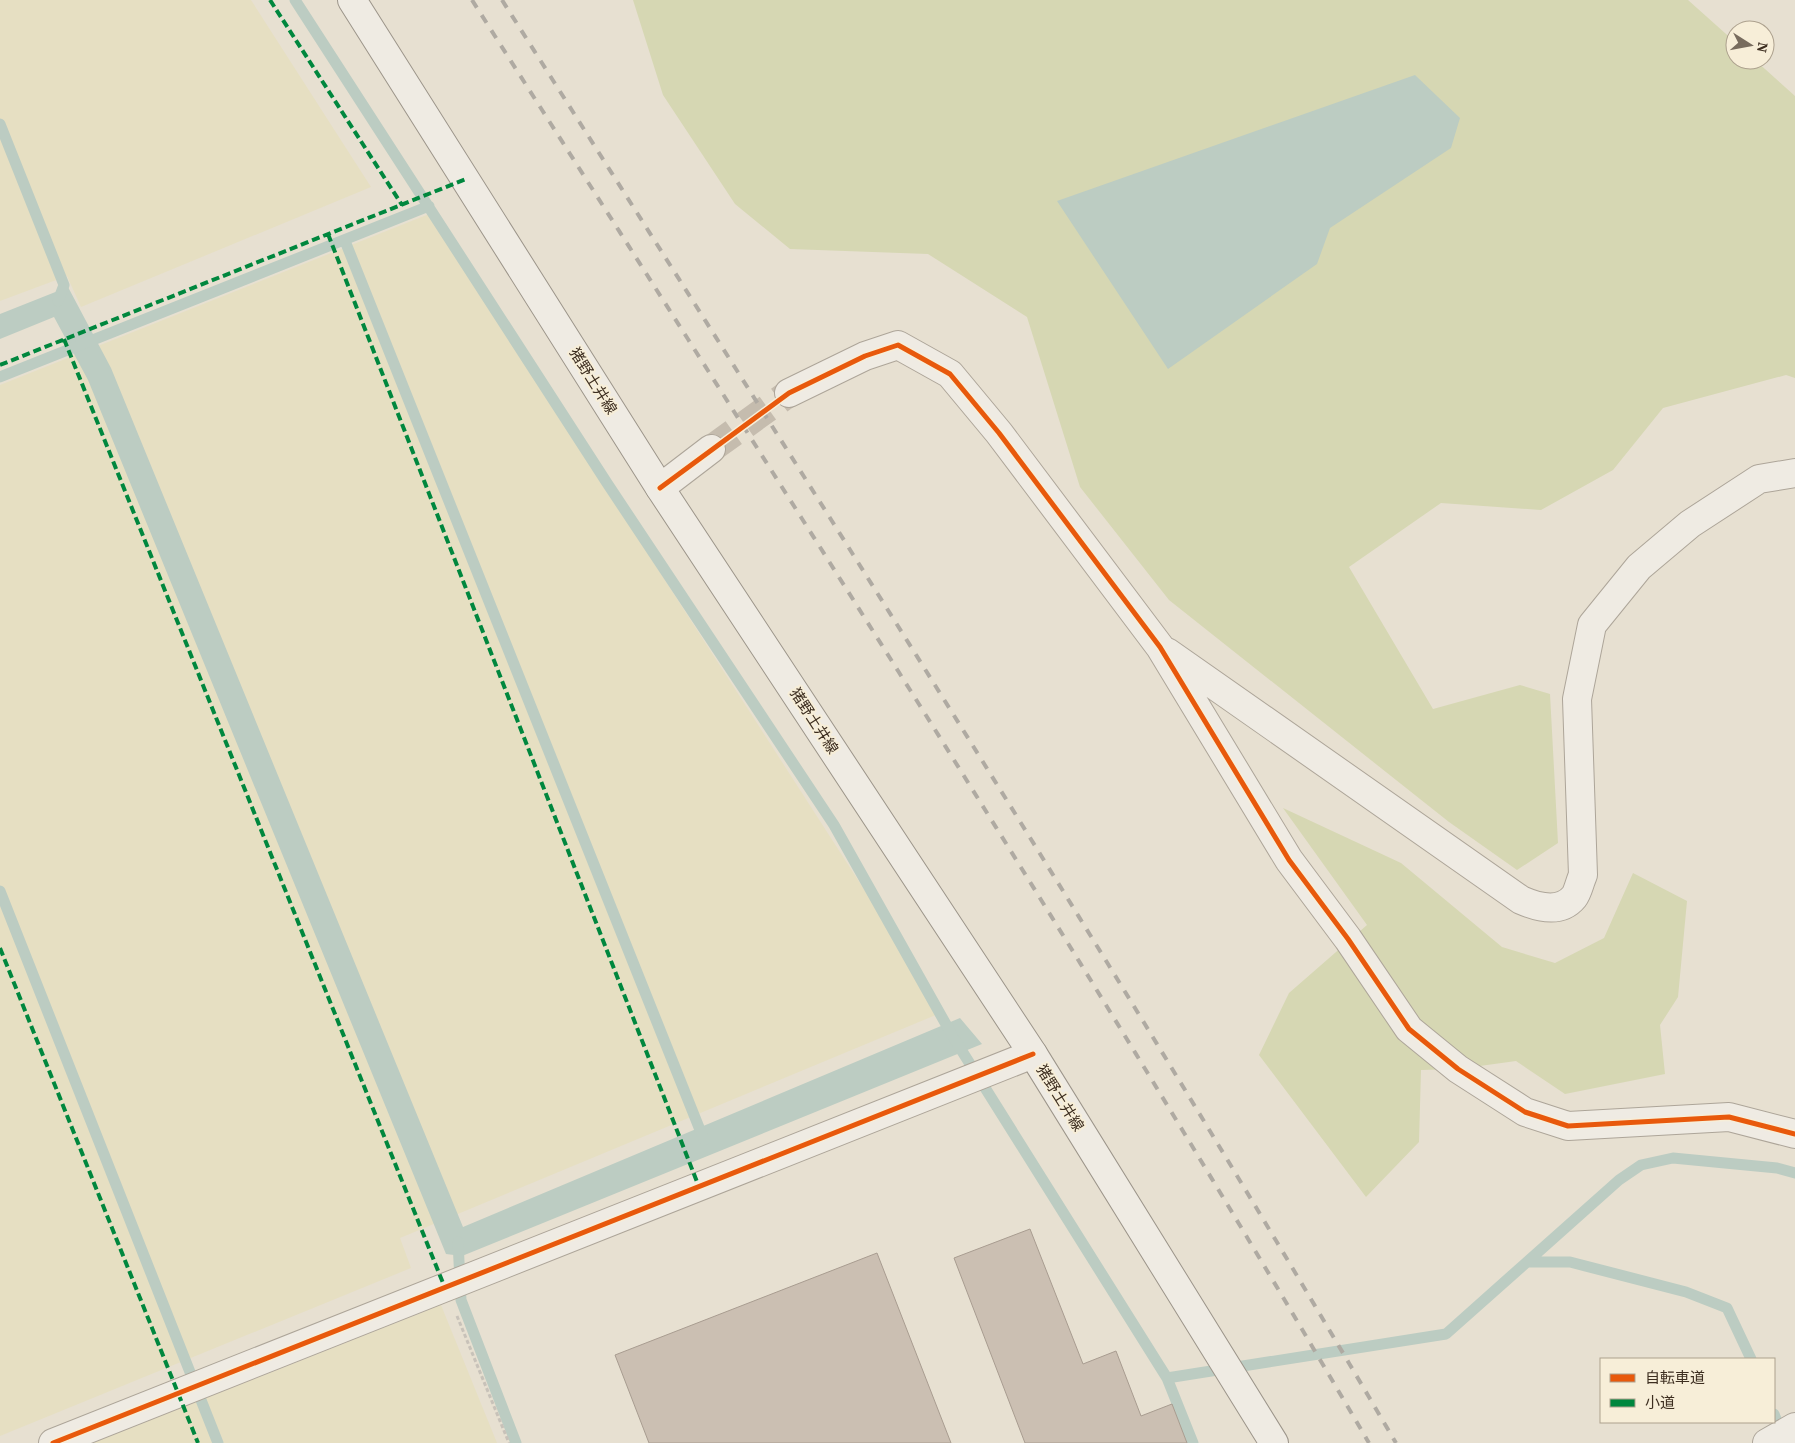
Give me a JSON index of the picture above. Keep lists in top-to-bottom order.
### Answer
{
  "streets": {
    "street": ["猪野土井線"]
  },
  "legend": ["自転車道", "小道"],
  "north": "right"
}
